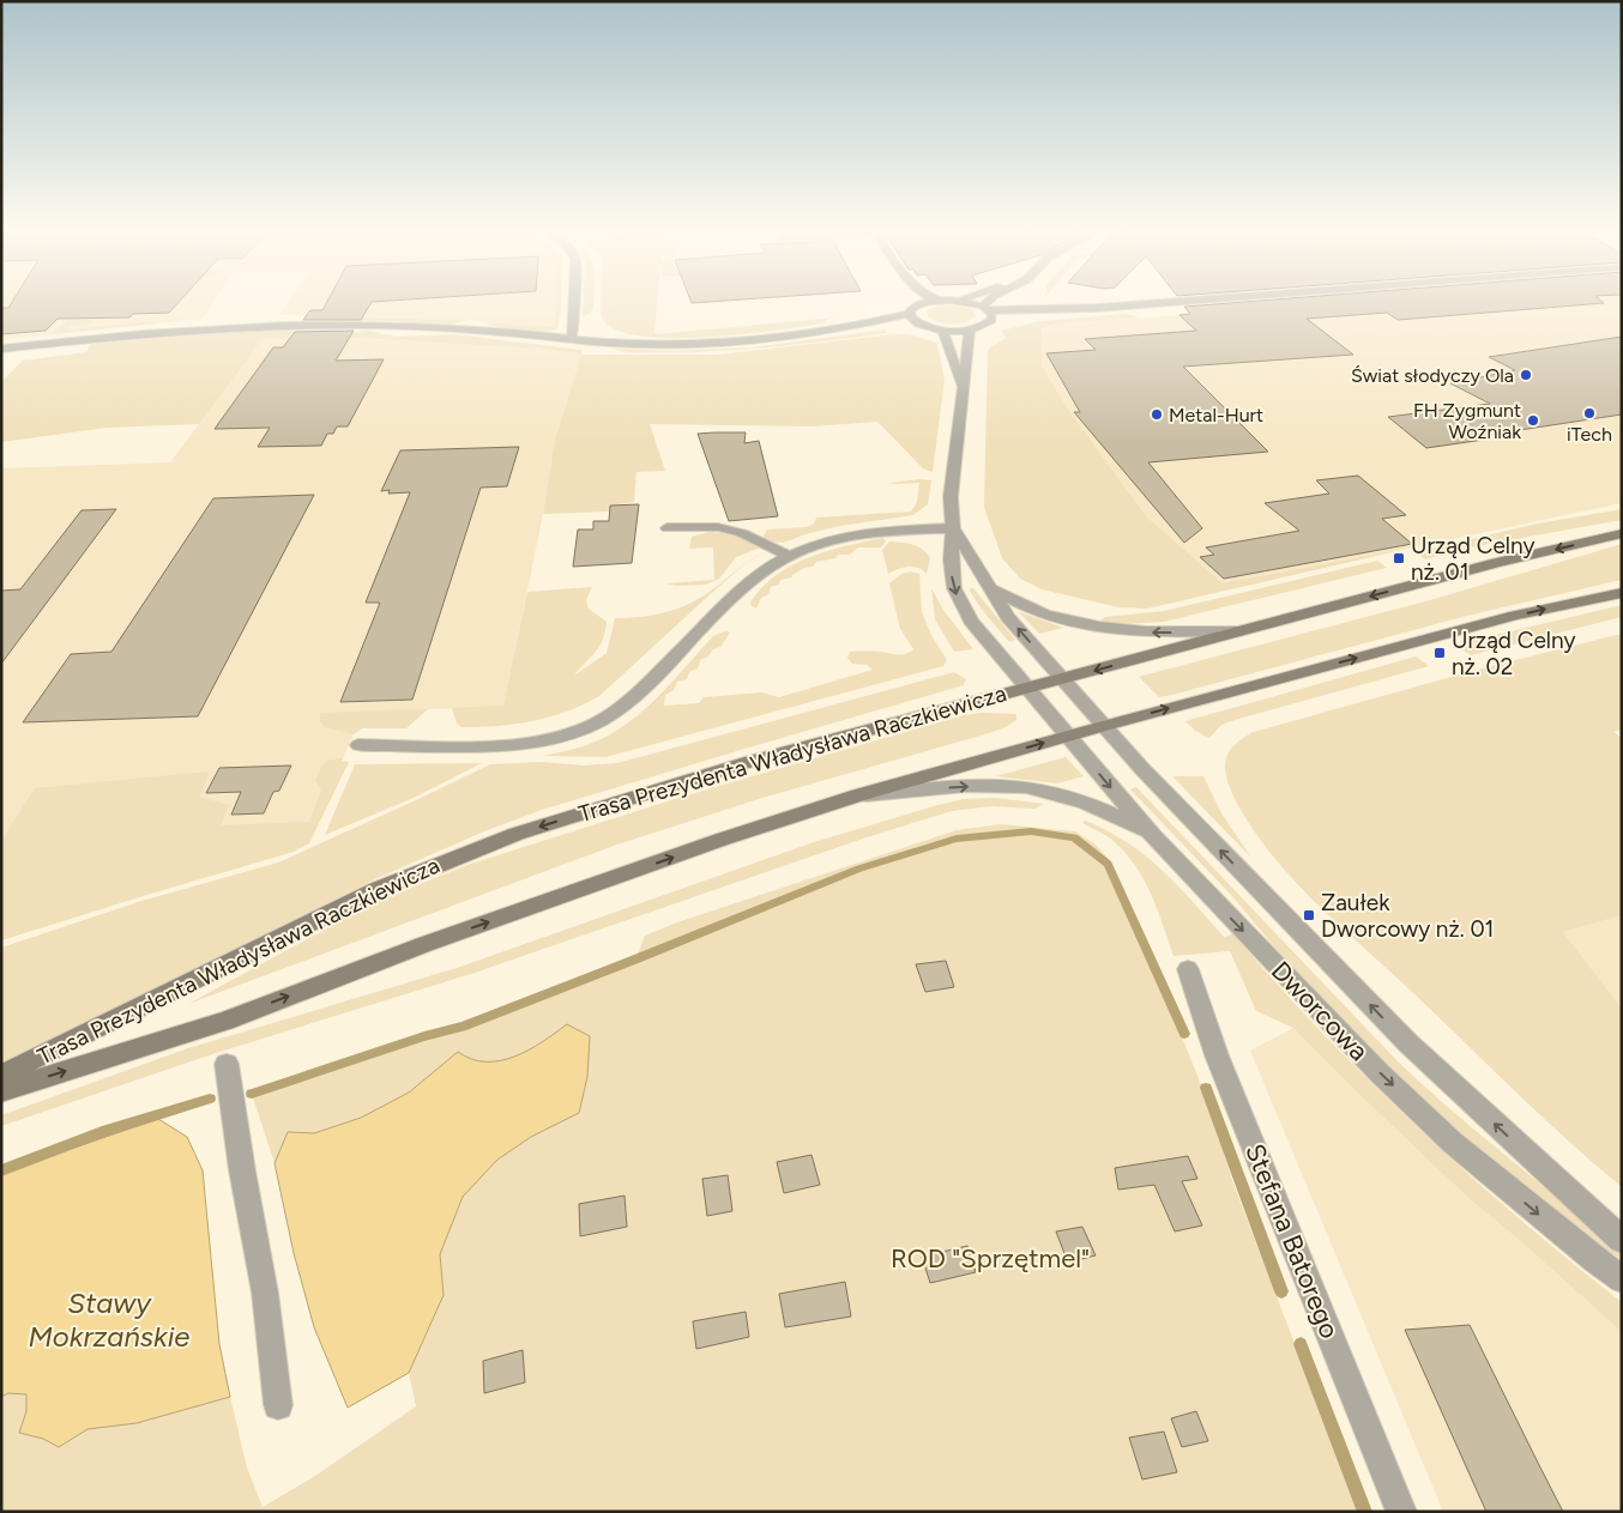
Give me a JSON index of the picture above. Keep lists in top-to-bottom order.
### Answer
{
  "streets": {
    "main road": ["Trasa Prezydenta Władysława Raczkiewicza"],
    "street": ["Dworcowa", "Stefana Batorego"]
  },
  "crossings": [
    ["Trasa Prezydenta Władysława Raczkiewicza", "Dworcowa"]
  ],
  "water": ["Stawy Mokrzańskie"],
  "parks": ["ROD \"Sprzętmel\""],
  "places": {
    "other": [
      "Świat słodyczy Ola",
      "iTech",
      "Metal-Hurt",
      "FH Zygmunt Woźniak"
    ],
    "transit": ["Urząd Celny nż. 01", "Urząd Celny nż. 02", "Zaułek Dworcowy nż. 01"]
  }
}
